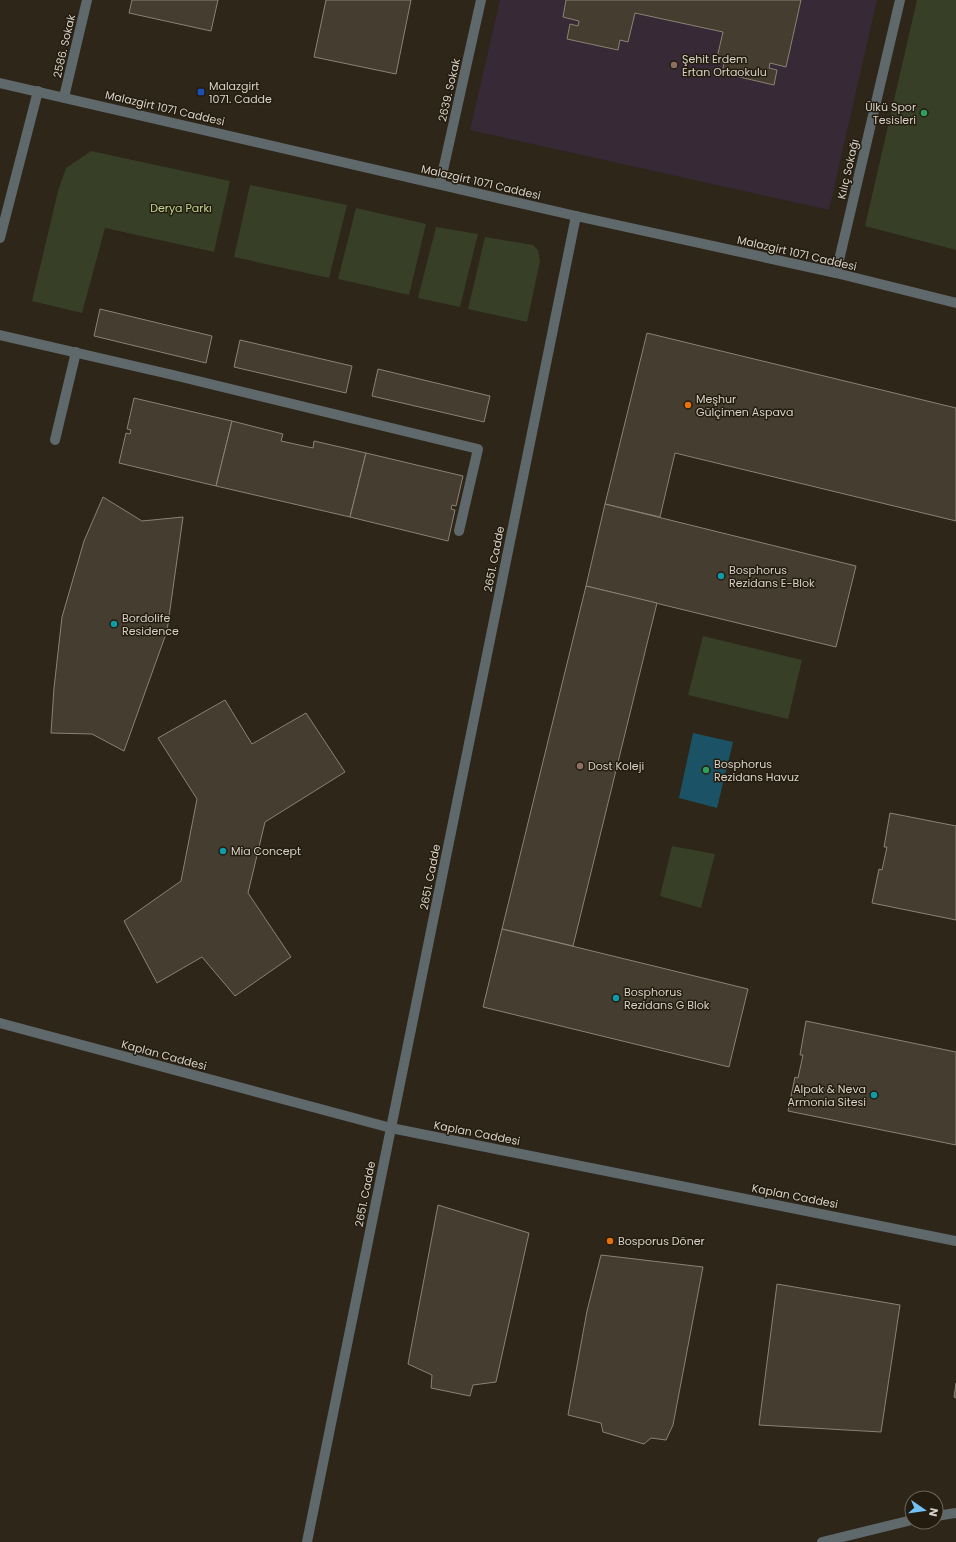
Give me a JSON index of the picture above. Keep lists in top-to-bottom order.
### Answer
{
  "streets": {
    "street": [
      "2586. Sokak",
      "2639. Sokak",
      "Malazgirt 1071 Caddesi",
      "Kılıç Sokağı",
      "2651. Cadde",
      "Kaplan Caddesi"
    ]
  },
  "crossings": [
    ["2586. Sokak", "Malazgirt 1071 Caddesi"],
    ["2639. Sokak", "Malazgirt 1071 Caddesi"],
    ["Malazgirt 1071 Caddesi", "Kılıç Sokağı"],
    ["Malazgirt 1071 Caddesi", "2651. Cadde"],
    ["2651. Cadde", "Kaplan Caddesi"]
  ],
  "parks": ["Derya Parkı"],
  "places": {
    "other": [
      "Şehit Erdem Ertan Ortaokulu",
      "Ülkü Spor Tesisleri",
      "Meşhur Gülçimen Aspava",
      "Bosphorus Rezidans E-Blok",
      "Bordolife Residence",
      "Dost Koleji",
      "Bosphorus Rezidans Havuz",
      "Mia Concept",
      "Bosphorus Rezidans G Blok",
      "Alpak & Neva Armonia Sitesi",
      "Bosporus Döner"
    ],
    "transit": ["Malazgirt 1071. Cadde"]
  },
  "north": "right"
}
